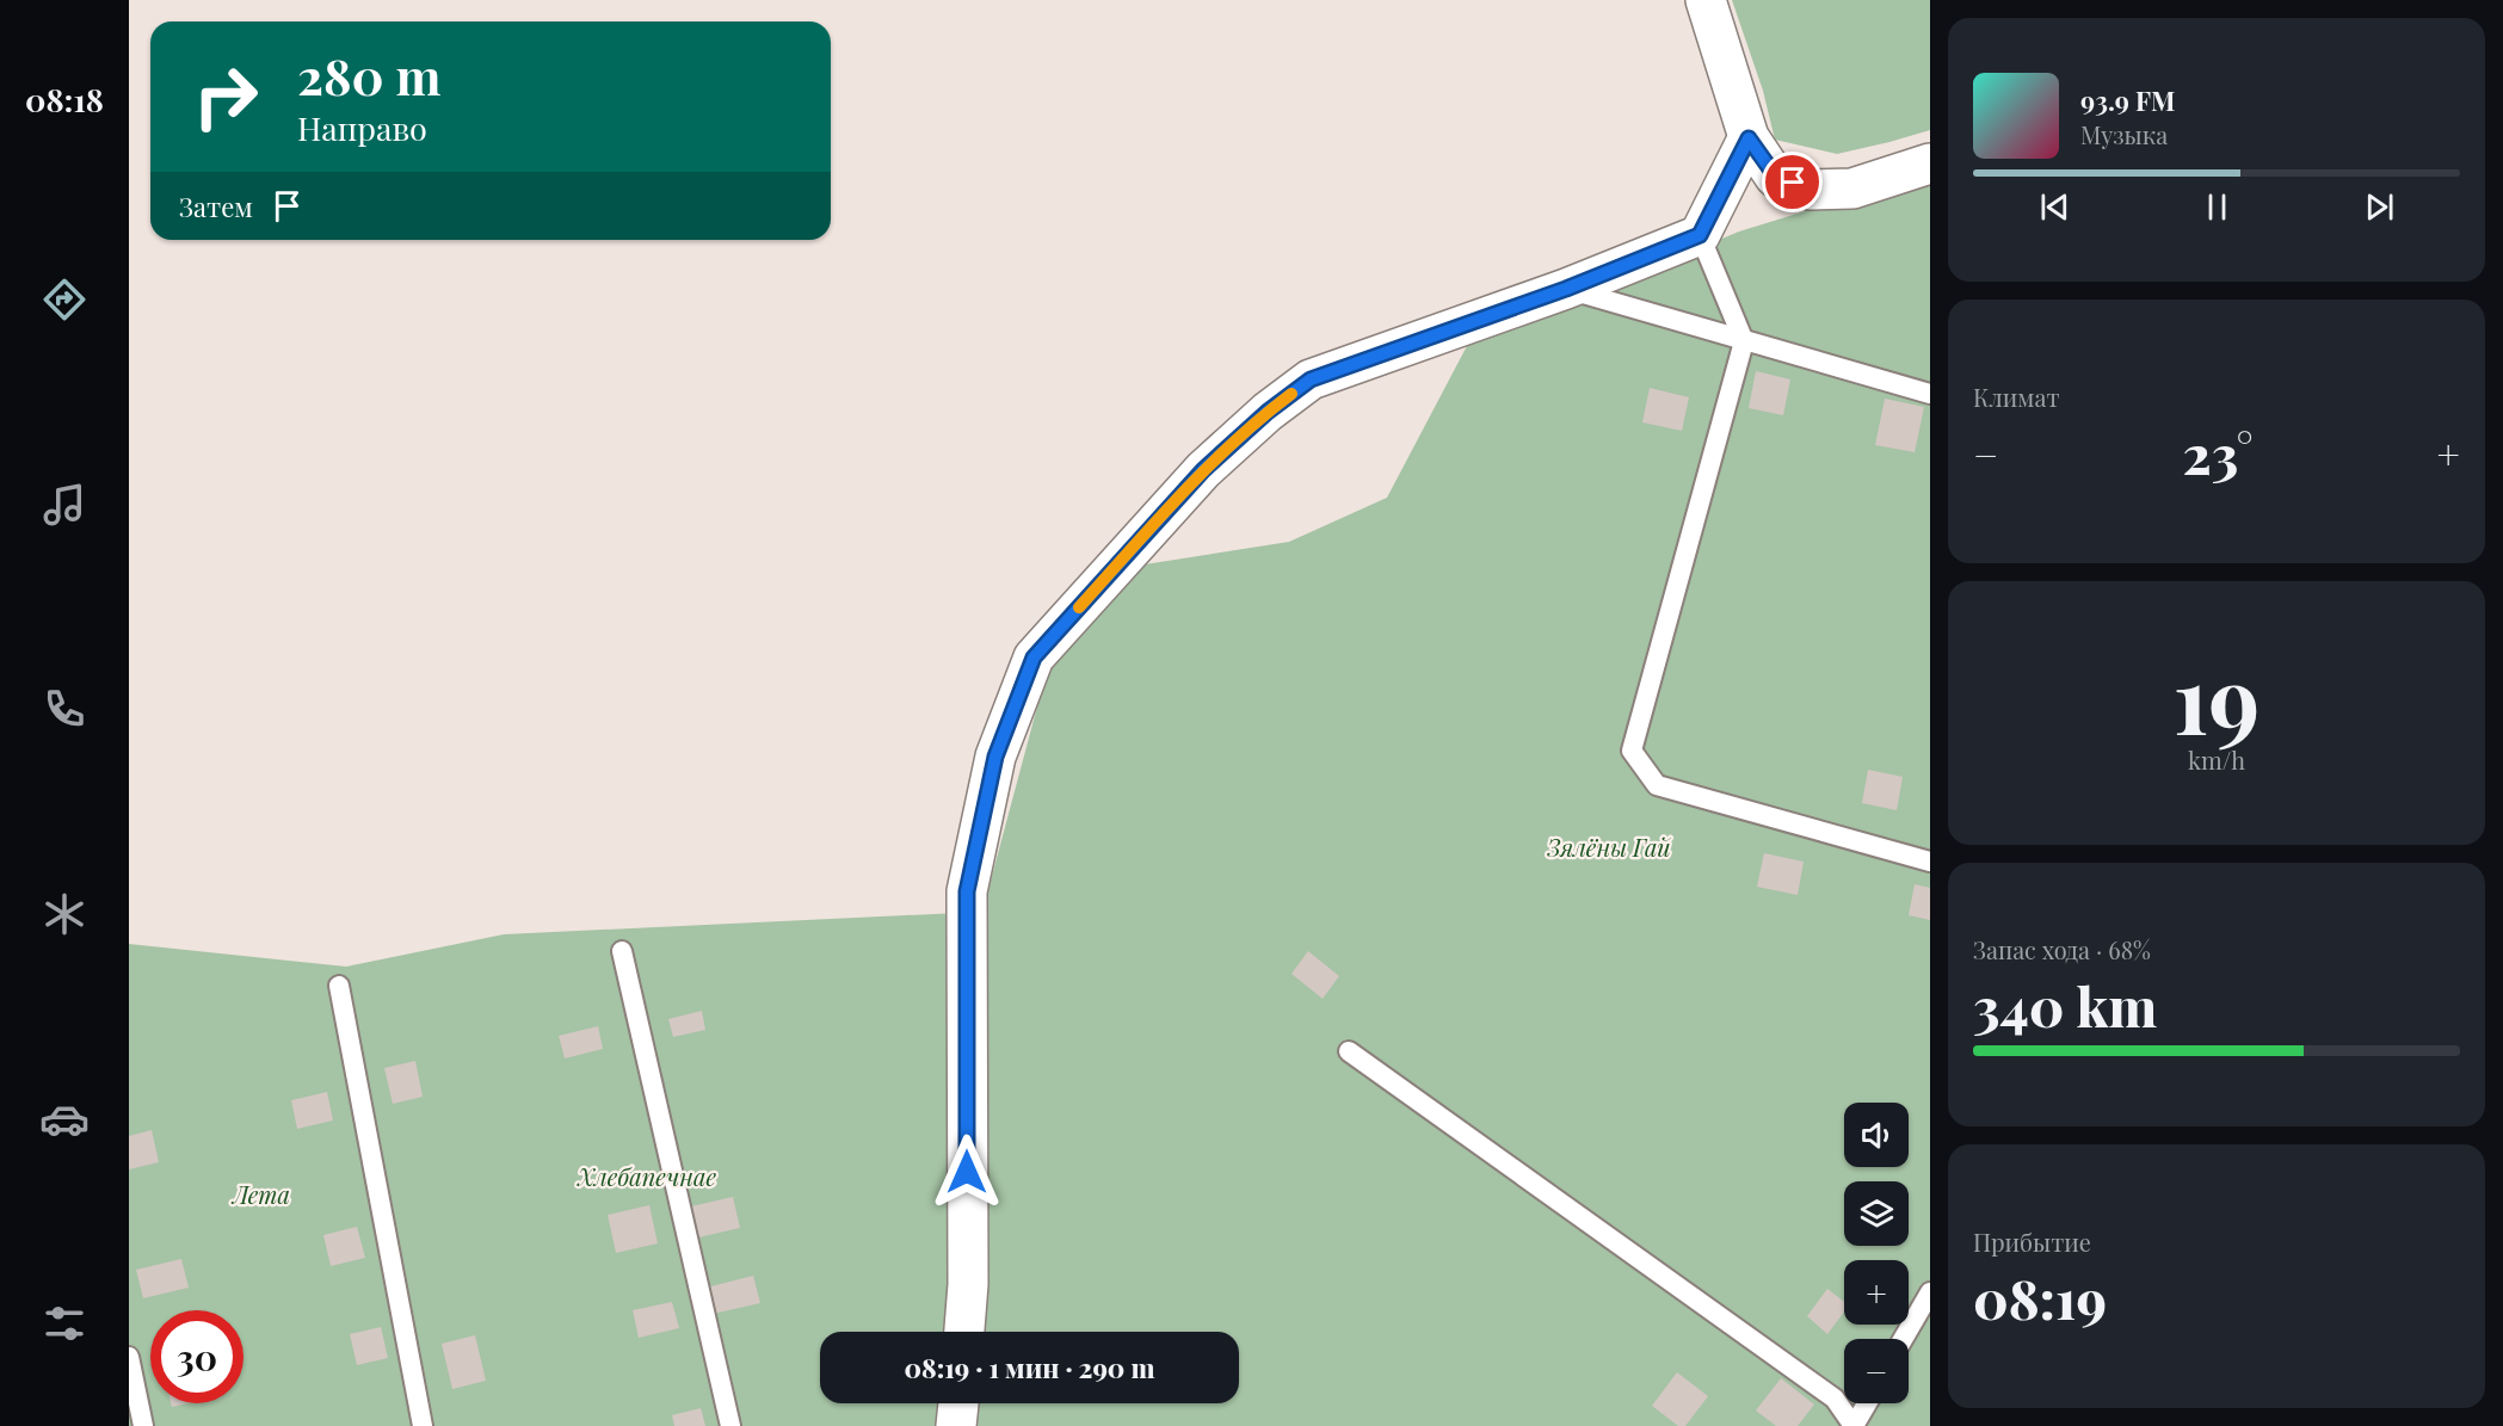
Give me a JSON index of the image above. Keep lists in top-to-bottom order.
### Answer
{
  "parks": ["Зялёны Гай", "Хлебапечнае", "Лета"],
  "page": {
    "tabs": "08:18",
    "turn": ["280 m", "Направо"],
    "song": ["93.9 FM", "Музыка"],
    "then": "Затем",
    "tile": [
      "Климат",
      ["19", "km/h"],
      ["Запас хода · 68%", "340 km"],
      ["Прибытие", "08:19"]
    ],
    "heat": ["−", "23°", "+"],
    "map_buttons": ["+", "−"],
    "limit": "30",
    "trip": "08:19 · 1 мин · 290 m"
  }
}
